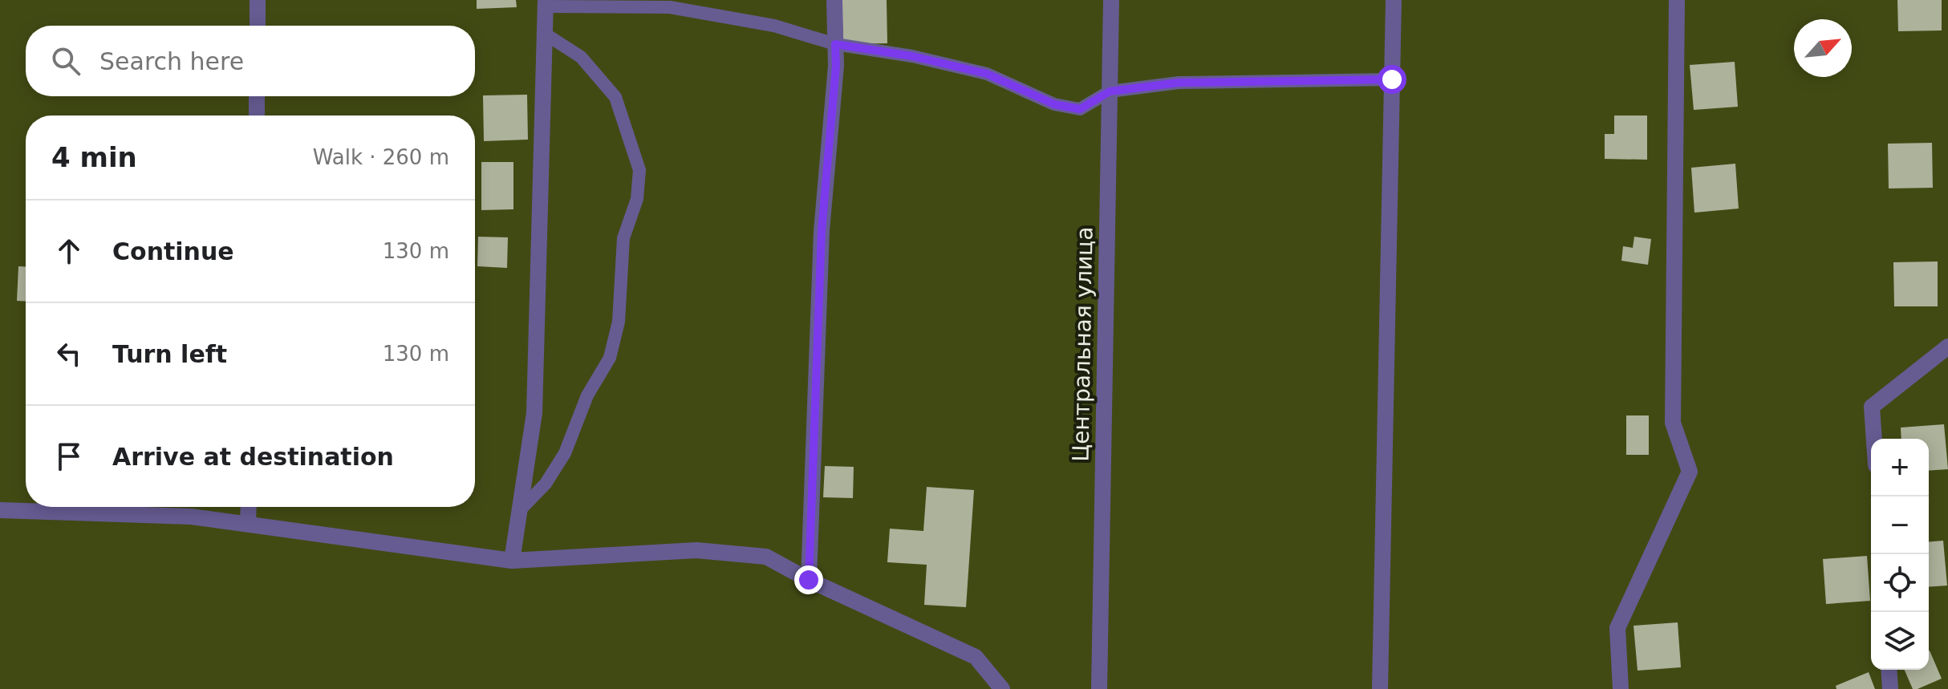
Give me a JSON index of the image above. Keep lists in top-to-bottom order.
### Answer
{
  "streets": {
    "street": ["Центральная улица"]
  },
  "north": "top right",
  "page": {
    "search": "Search here",
    "heading": ["4 min", "Walk · 260 m"],
    "list": [
      ["Continue", "130 m"],
      ["Turn left", "130 m"],
      "Arrive at destination"
    ],
    "map_buttons": ["+", "−"]
  }
}
